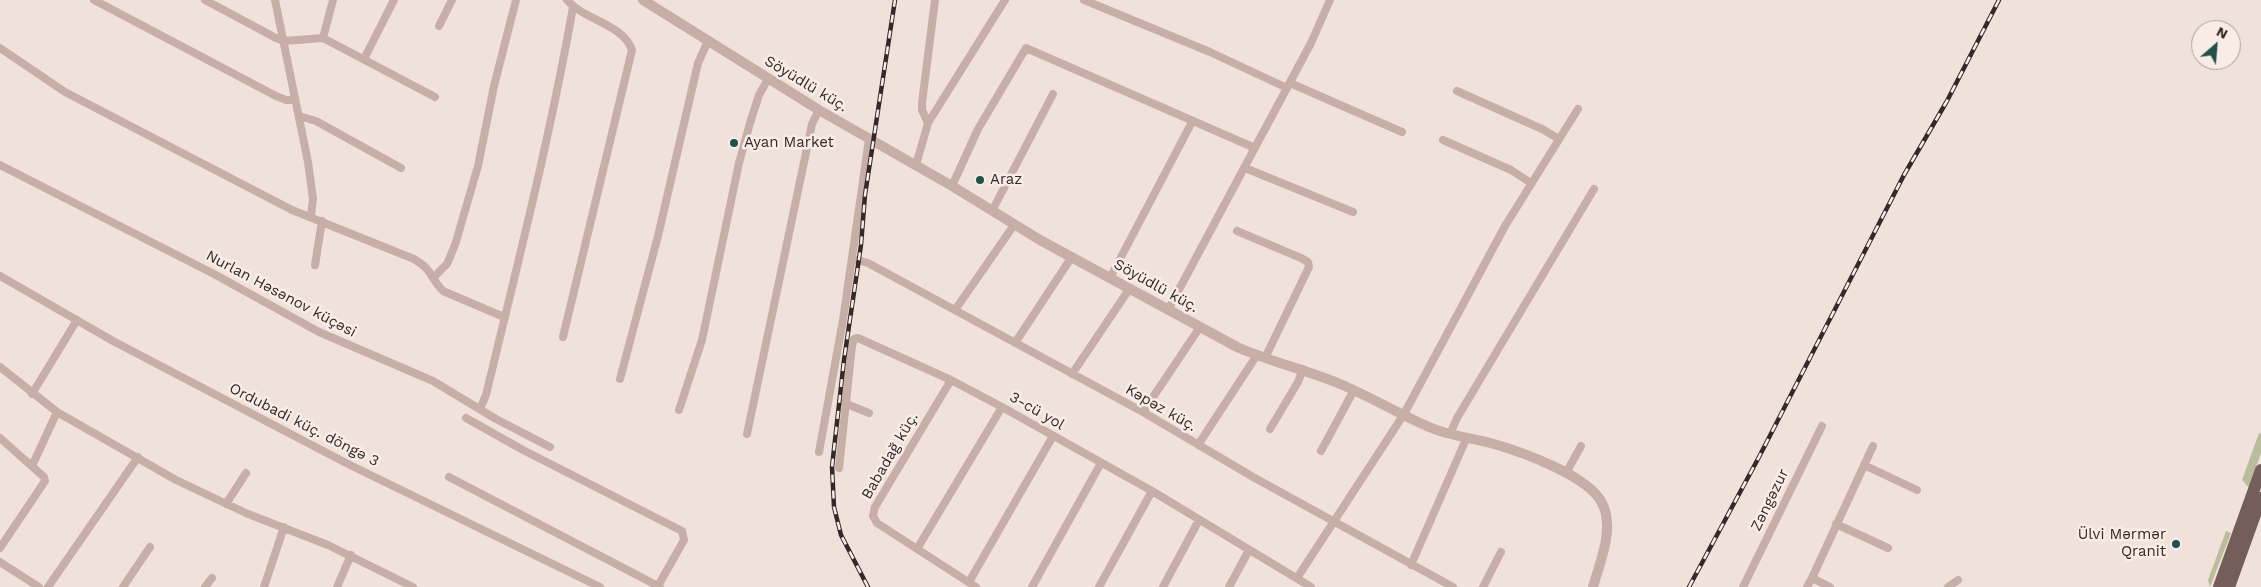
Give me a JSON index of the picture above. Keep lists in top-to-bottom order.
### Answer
{
  "streets": {
    "street": [
      "Söyüdlü küç.",
      "Nurlan Həsənov küçəsi",
      "Kəpəz küç.",
      "3-cü yol",
      "Ordubadi küç. döngə 3",
      "Babadağ küç.",
      "Zəngəzur"
    ]
  },
  "crossings": [
    ["3-cü yol", "Babadağ küç."]
  ],
  "places": ["Ayan Market", "Araz", "Ülvi Mərmər Qranit"],
  "north": "top right"
}
